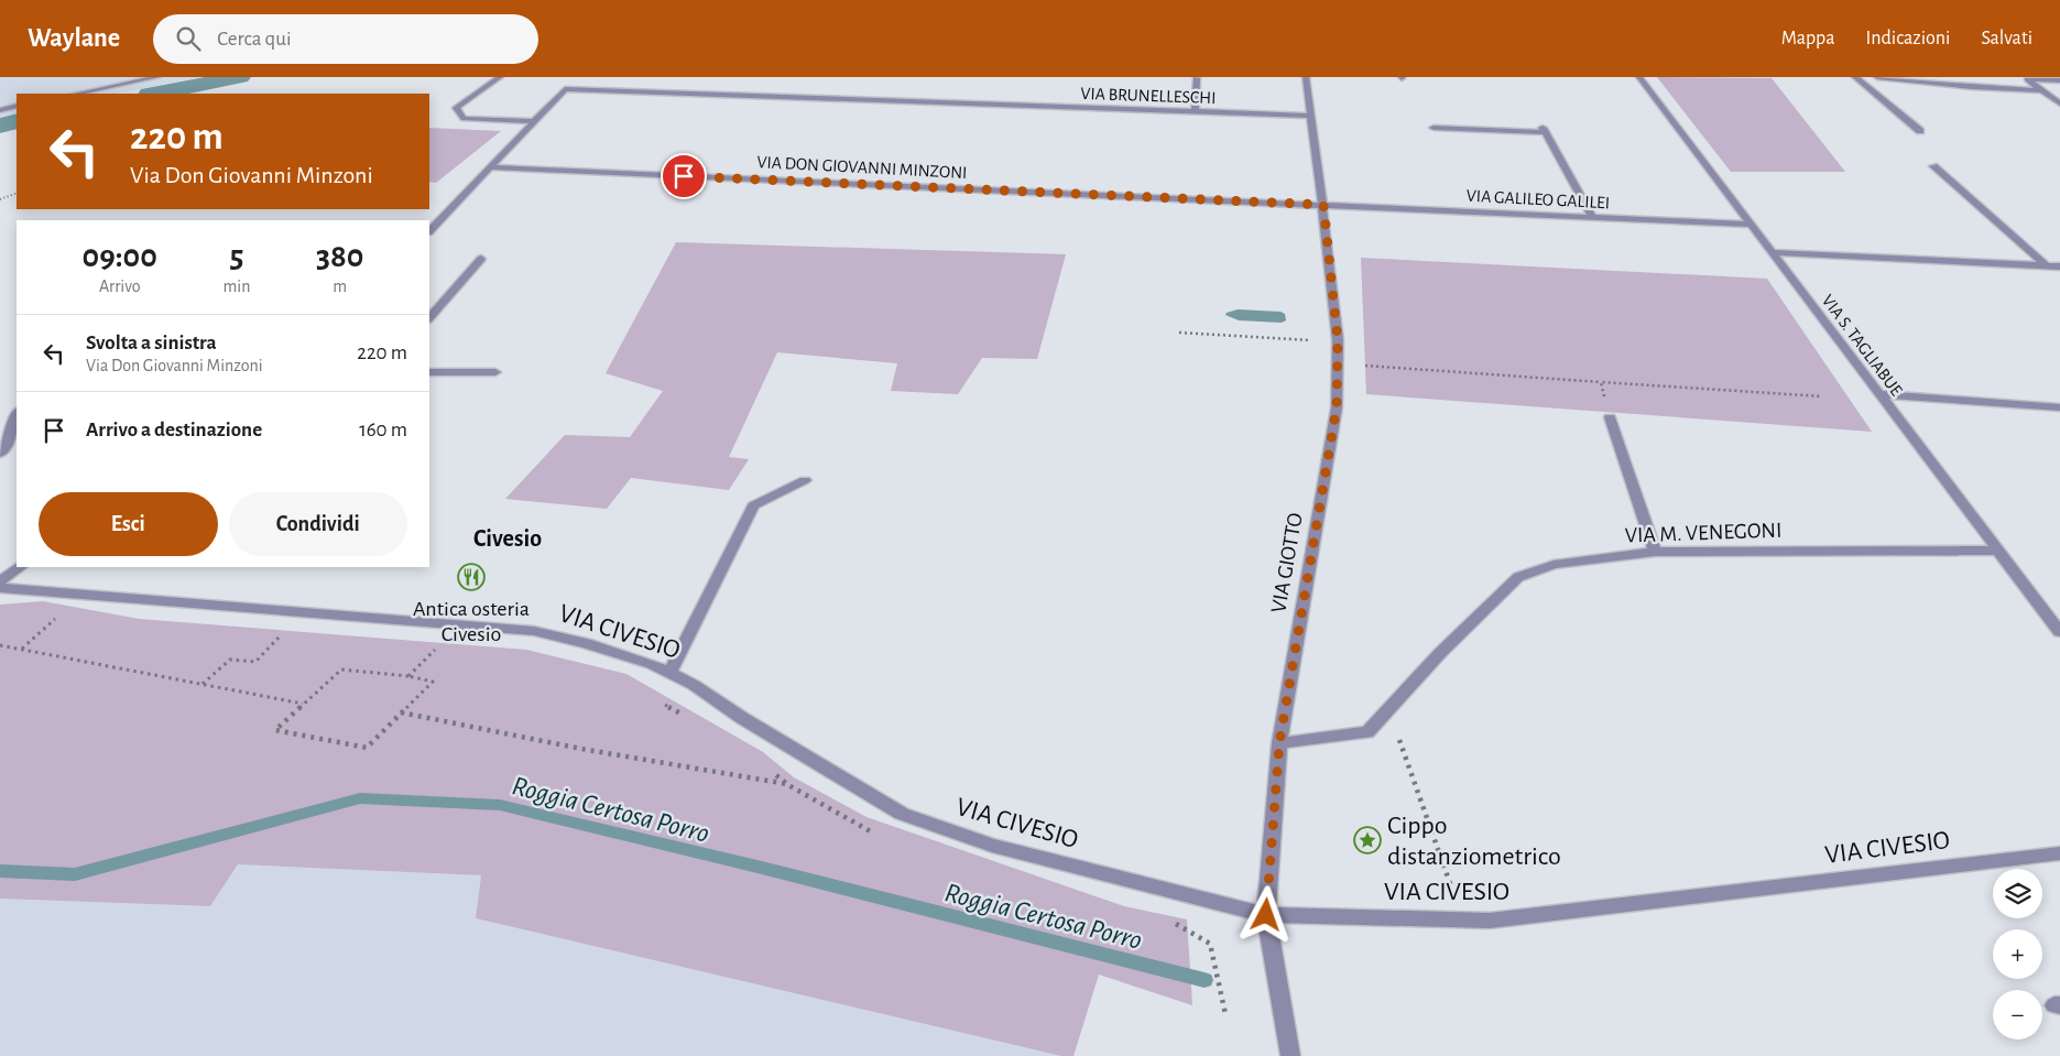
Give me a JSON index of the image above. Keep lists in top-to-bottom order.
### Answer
{
  "streets": {
    "street": [
      "VIA BRUNELLESCHI",
      "VIA DON GIOVANNI MINZONI",
      "VIA GALILEO GALILEI",
      "VIA S. TAGLIABUE",
      "VIA M. VENEGONI",
      "VIA GIOTTO",
      "VIA CIVESIO"
    ]
  },
  "crossings": [
    ["VIA BRUNELLESCHI", "VIA DON GIOVANNI MINZONI"],
    ["VIA BRUNELLESCHI", "VIA GIOTTO"],
    ["VIA DON GIOVANNI MINZONI", "VIA GALILEO GALILEI"],
    ["VIA DON GIOVANNI MINZONI", "VIA GIOTTO"],
    ["VIA GALILEO GALILEI", "VIA S. TAGLIABUE"],
    ["VIA GALILEO GALILEI", "VIA GIOTTO"],
    ["VIA S. TAGLIABUE", "VIA M. VENEGONI"],
    ["VIA M. VENEGONI", "VIA GIOTTO"],
    ["VIA GIOTTO", "VIA CIVESIO"]
  ],
  "districts": ["Civesio"],
  "water": ["Roggia Certosa Porro"],
  "places": {
    "restaurant": ["Antica osteria Civesio"],
    "place": ["Cippo distanziometrico"]
  },
  "page": {
    "header": "Waylane",
    "search": "Cerca qui",
    "nav": ["Mappa", "Indicazioni", "Salvati"],
    "turn": ["220 m", "Via Don Giovanni Minzoni"],
    "eta": [
      "09:00",
      "Arrivo",
      "5",
      "min",
      "380",
      "m"
    ],
    "list": [
      {
        "name": "Svolta a sinistra",
        "note": "Via Don Giovanni Minzoni",
        "value": "220 m"
      },
      {
        "name": "Arrivo a destinazione",
        "value": "160 m"
      }
    ],
    "buttons": ["Esci", "Condividi"],
    "map_buttons": ["+", "−"]
  }
}
